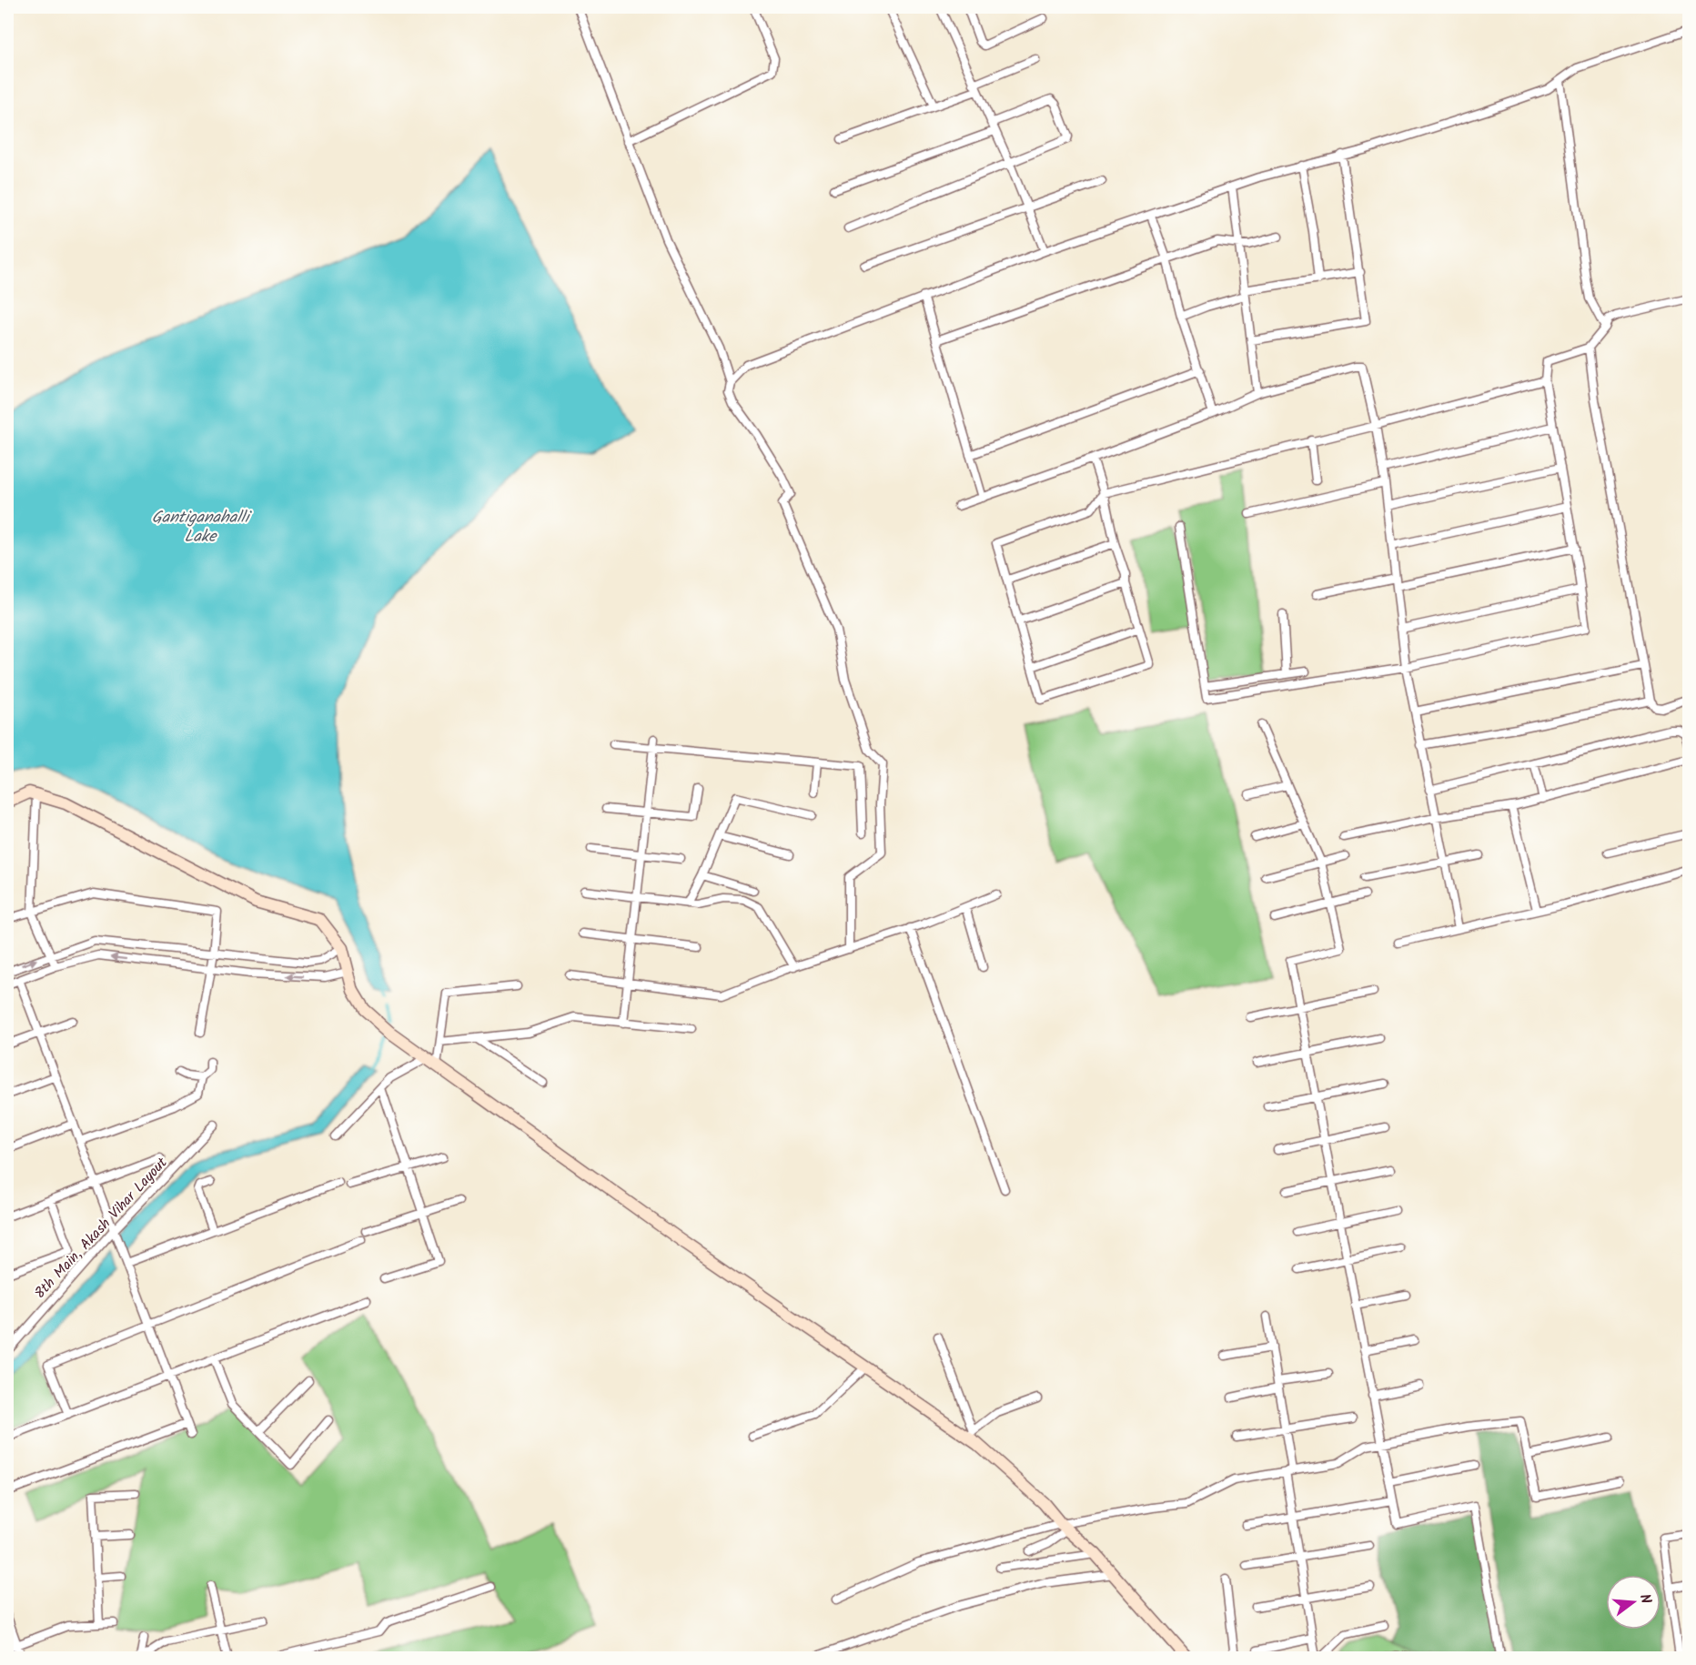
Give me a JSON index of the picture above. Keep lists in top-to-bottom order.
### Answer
{
  "streets": {
    "street": ["8th Main, Akash Vihar Layout"]
  },
  "water": ["Gantiganahalli Lake"],
  "north": "right"
}
